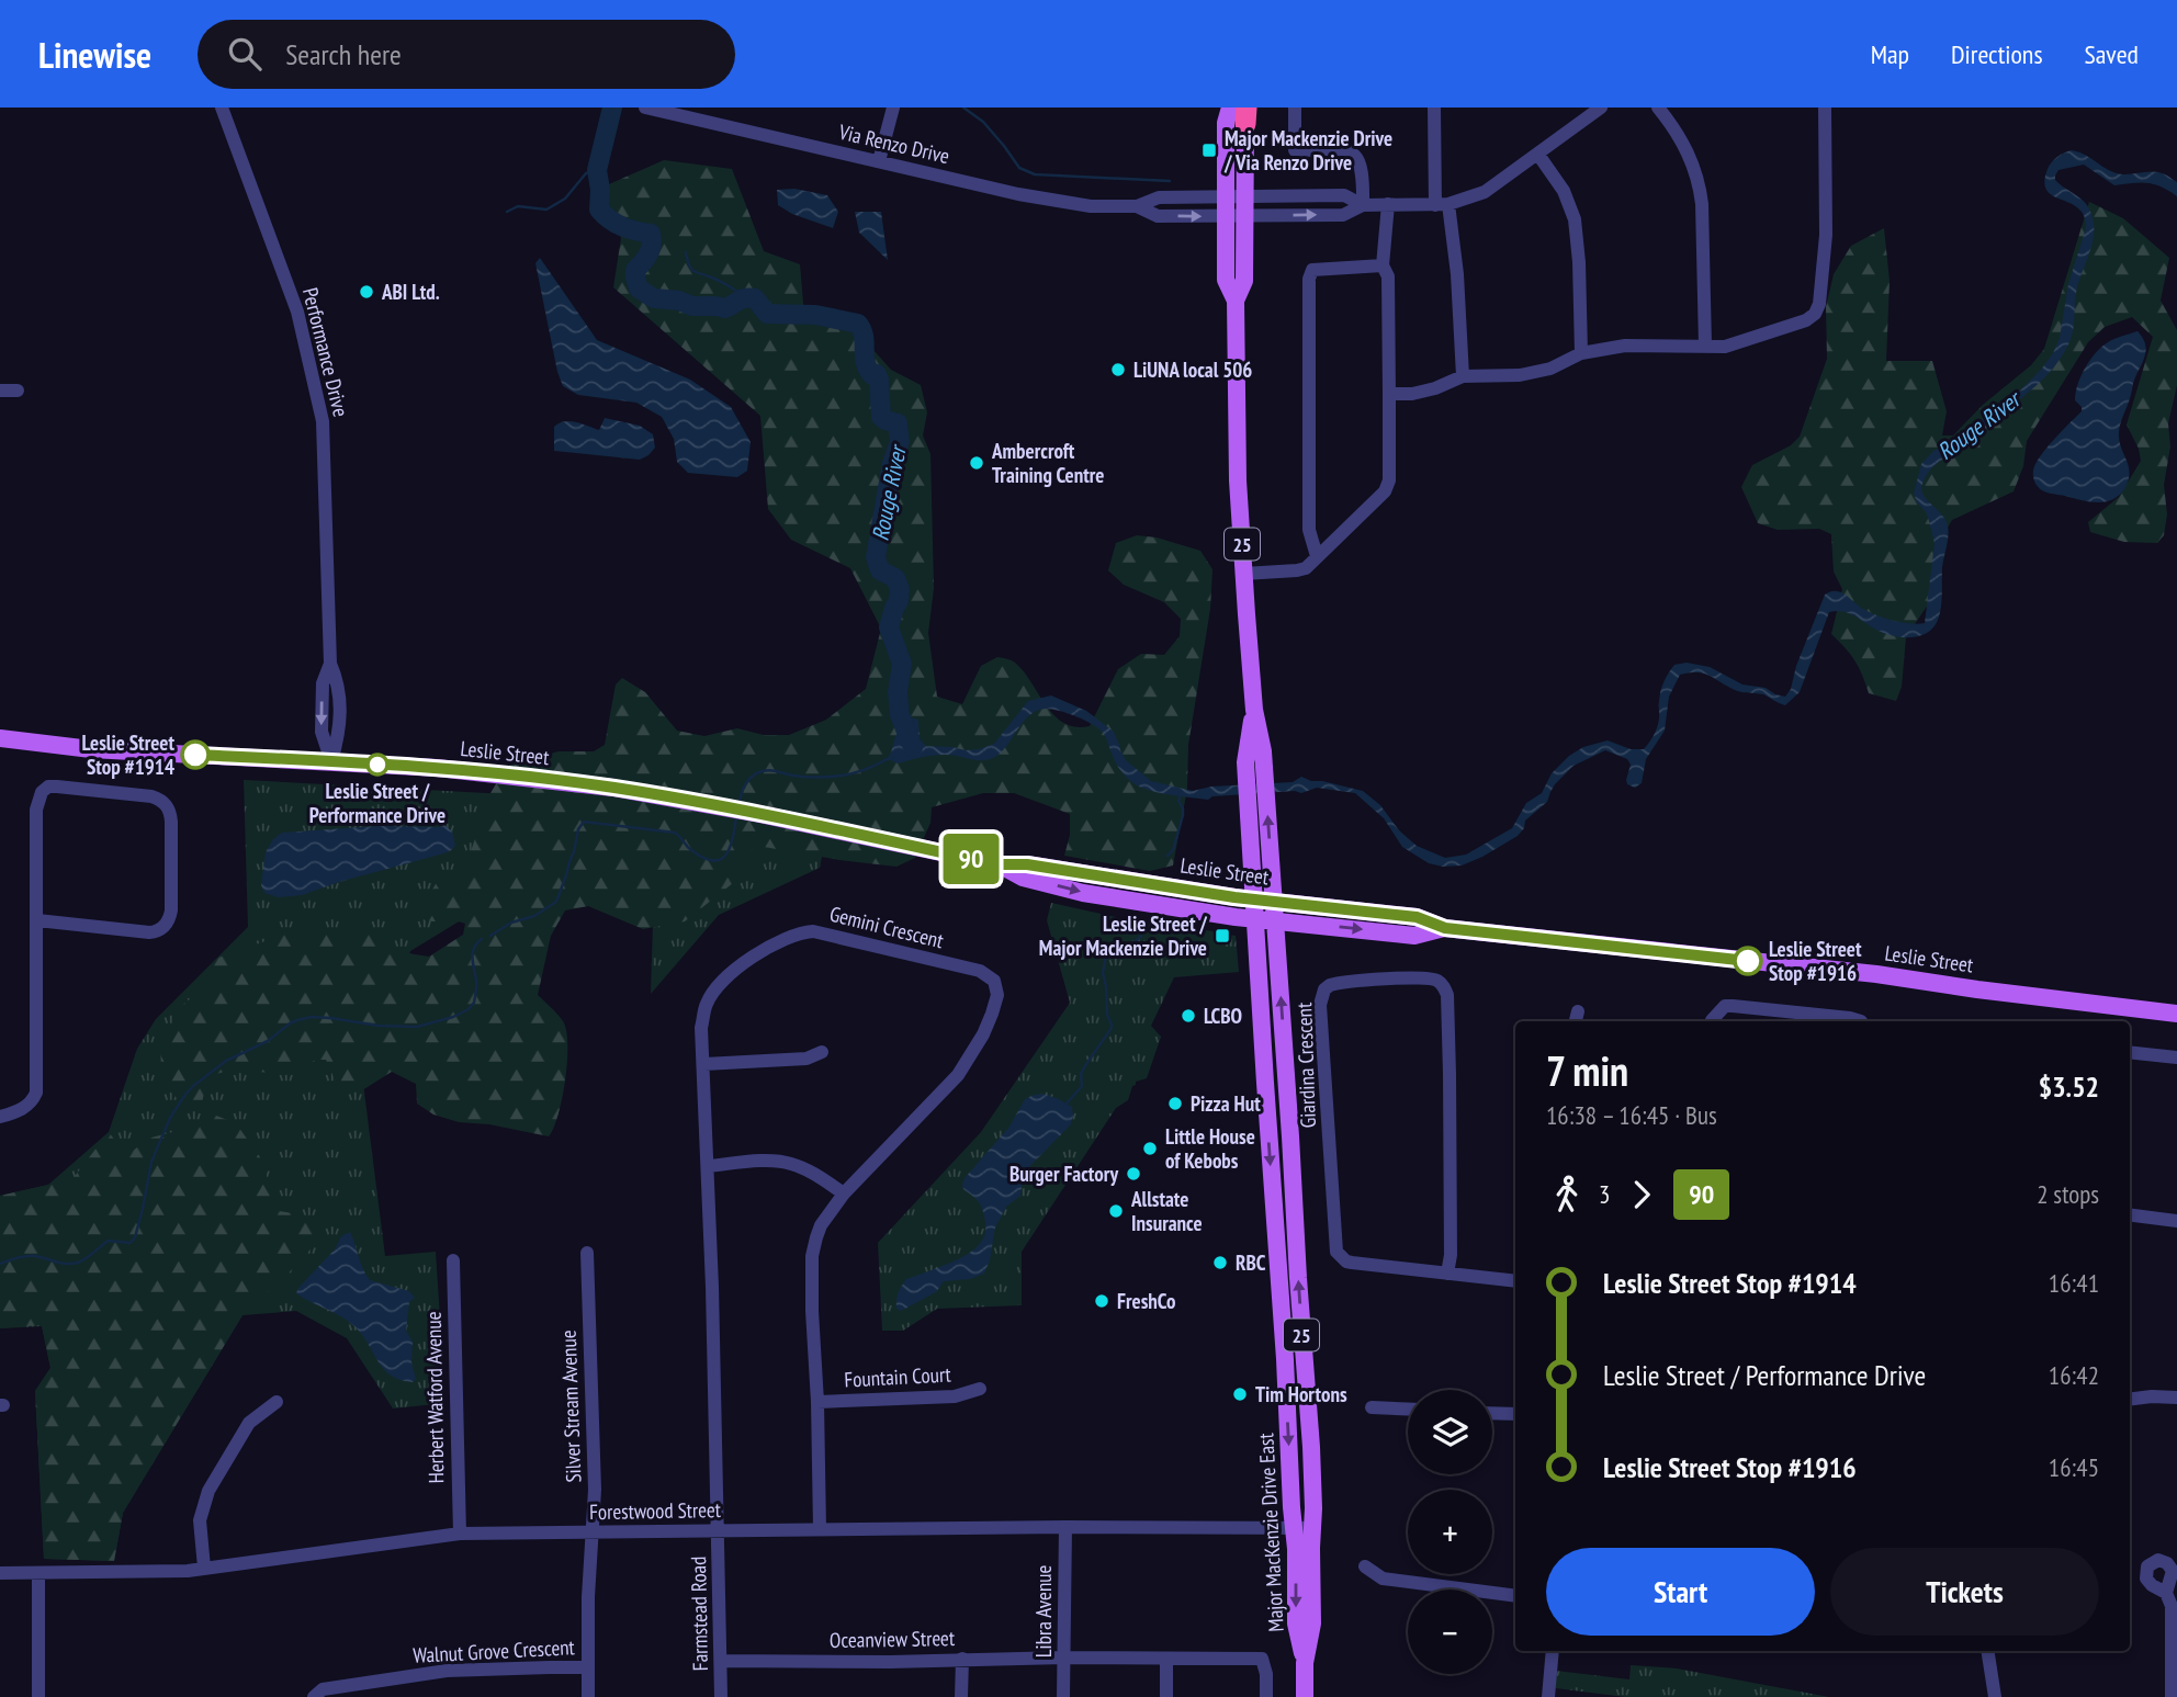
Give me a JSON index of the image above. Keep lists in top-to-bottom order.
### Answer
{
  "streets": {
    "main road": ["25", "Leslie Street", "Major MacKenzie Drive East"],
    "street": [
      "Via Renzo Drive",
      "Performance Drive",
      "Gemini Crescent",
      "Giardina Crescent",
      "Fountain Court",
      "Herbert Watford Avenue",
      "Silver Stream Avenue",
      "Forestwood Street",
      "Libra Avenue",
      "Farmstead Road",
      "Oceanview Street",
      "Walnut Grove Crescent"
    ]
  },
  "crossings": [
    ["Via Renzo Drive", "Major MacKenzie Drive East"],
    ["Performance Drive", "Leslie Street"],
    ["Leslie Street", "Major MacKenzie Drive East"],
    ["Gemini Crescent", "Fountain Court"],
    ["Gemini Crescent", "Forestwood Street"],
    ["Gemini Crescent", "Farmstead Road"],
    ["Herbert Watford Avenue", "Forestwood Street"],
    ["Silver Stream Avenue", "Forestwood Street"],
    ["Silver Stream Avenue", "Walnut Grove Crescent"],
    ["Forestwood Street", "Major MacKenzie Drive East"],
    ["Forestwood Street", "Libra Avenue"],
    ["Forestwood Street", "Farmstead Road"],
    ["Libra Avenue", "Oceanview Street"],
    ["Farmstead Road", "Oceanview Street"]
  ],
  "water": ["Rouge River"],
  "places": {
    "transit": ["Major Mackenzie Drive / Via Renzo Drive", "Leslie Street / Major Mackenzie Drive"],
    "other": [
      "ABI Ltd.",
      "LiUNA local 506",
      "Ambercroft Training Centre",
      "Leslie Street Stop #1914",
      "Leslie Street / Performance Drive",
      "Leslie Street Stop #1916",
      "LCBO",
      "Pizza Hut",
      "Little House of Kebobs",
      "Burger Factory",
      "Allstate Insurance",
      "RBC",
      "FreshCo",
      "Tim Hortons"
    ]
  },
  "lines": ["bus line 90"],
  "page": {
    "header": "Linewise",
    "search": "Search here",
    "nav": ["Map", "Directions", "Saved"],
    "on_map": "90",
    "heading": ["7 min", "16:38 – 16:45 · Bus", "$3.52"],
    "legs": ["3", "90", "2 stops"],
    "list": [
      {
        "name": "Leslie Street Stop #1914",
        "value": "16:41"
      },
      {
        "name": "Leslie Street / Performance Drive",
        "value": "16:42"
      },
      {
        "name": "Leslie Street Stop #1916",
        "value": "16:45"
      }
    ],
    "map_buttons": ["+", "−"],
    "buttons": ["Start", "Tickets"]
  }
}
